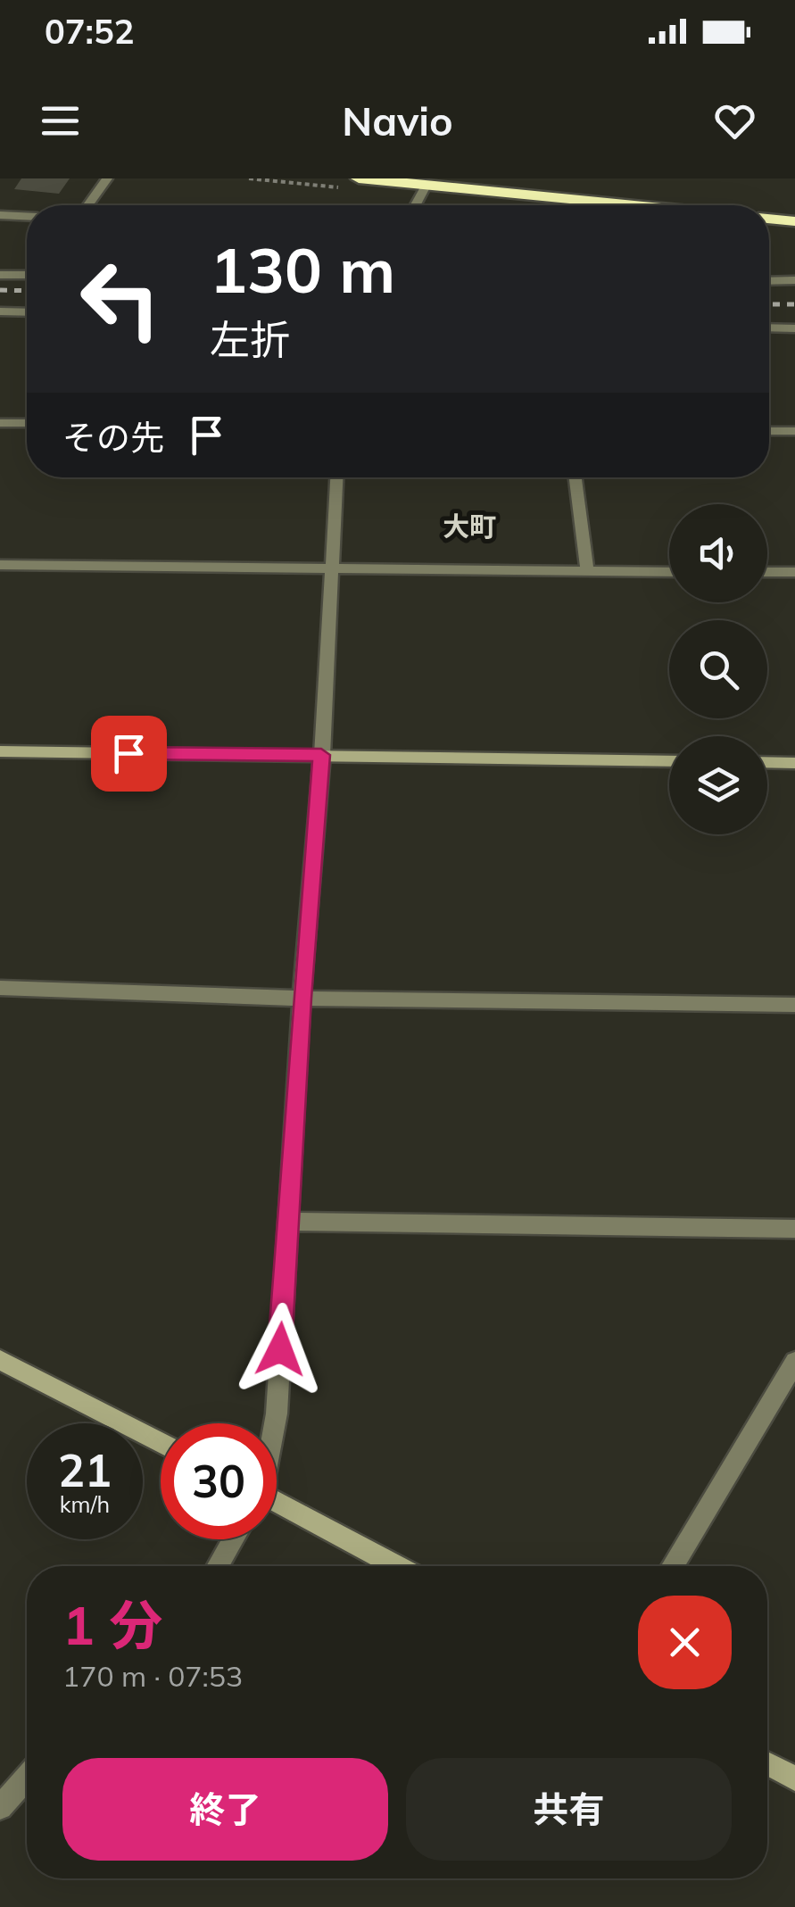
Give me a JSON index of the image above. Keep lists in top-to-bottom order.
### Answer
{
  "districts": ["大町"],
  "page": {
    "status": "07:52",
    "header": "Navio",
    "turn": ["130 m", "左折"],
    "then": "その先",
    "speed": "21 km/h",
    "limit": "30",
    "heading": ["1 分", "170 m · 07:53"],
    "buttons": ["終了", "共有"]
  }
}
